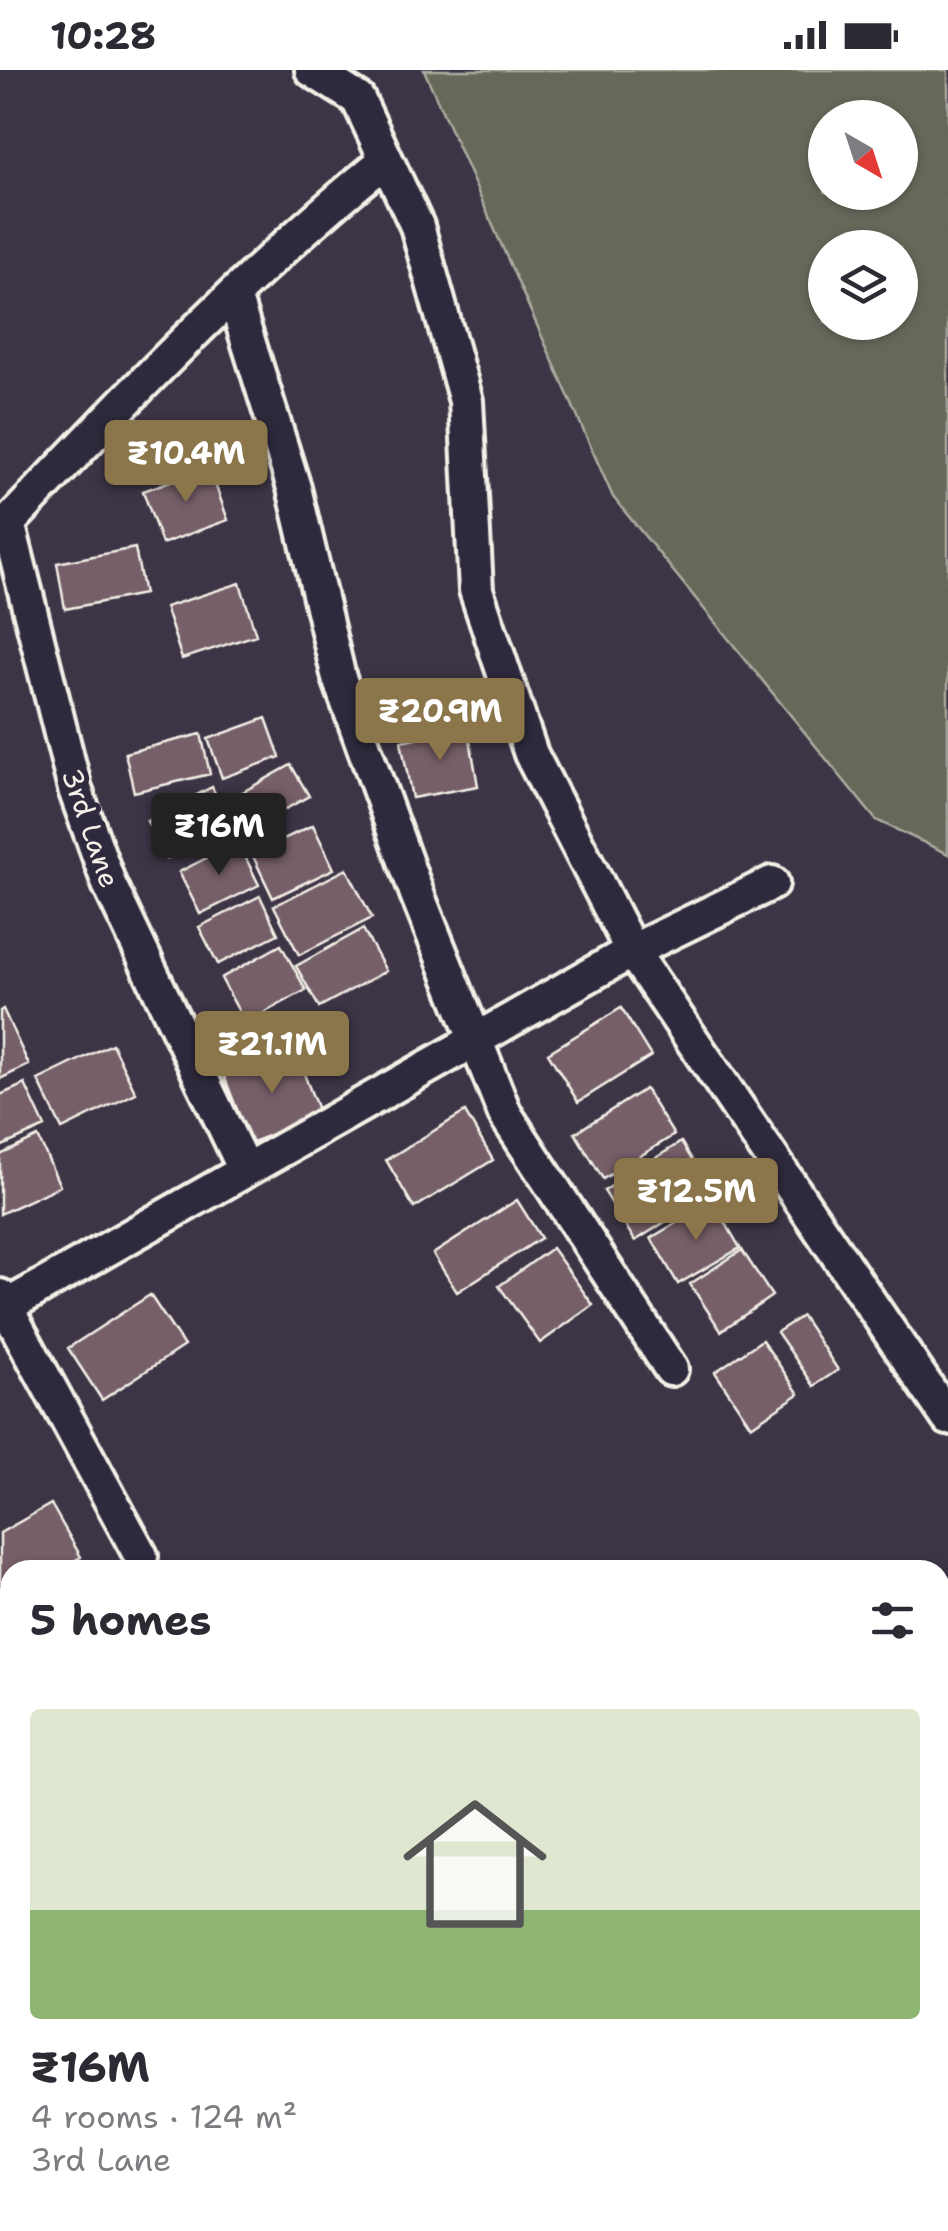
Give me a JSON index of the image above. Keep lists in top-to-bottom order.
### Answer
{
  "streets": {
    "street": ["3rd Lane"]
  },
  "north": "bottom right",
  "page": {
    "status": "10:28",
    "price": [
      "₹10.4M",
      "₹20.9M",
      "₹16M",
      "₹21.1M",
      "₹12.5M"
    ],
    "heading": "5 homes",
    "list": [
      {
        "name": "₹16M",
        "note": "4 rooms · 124 m² · 3rd Lane"
      }
    ]
  }
}
